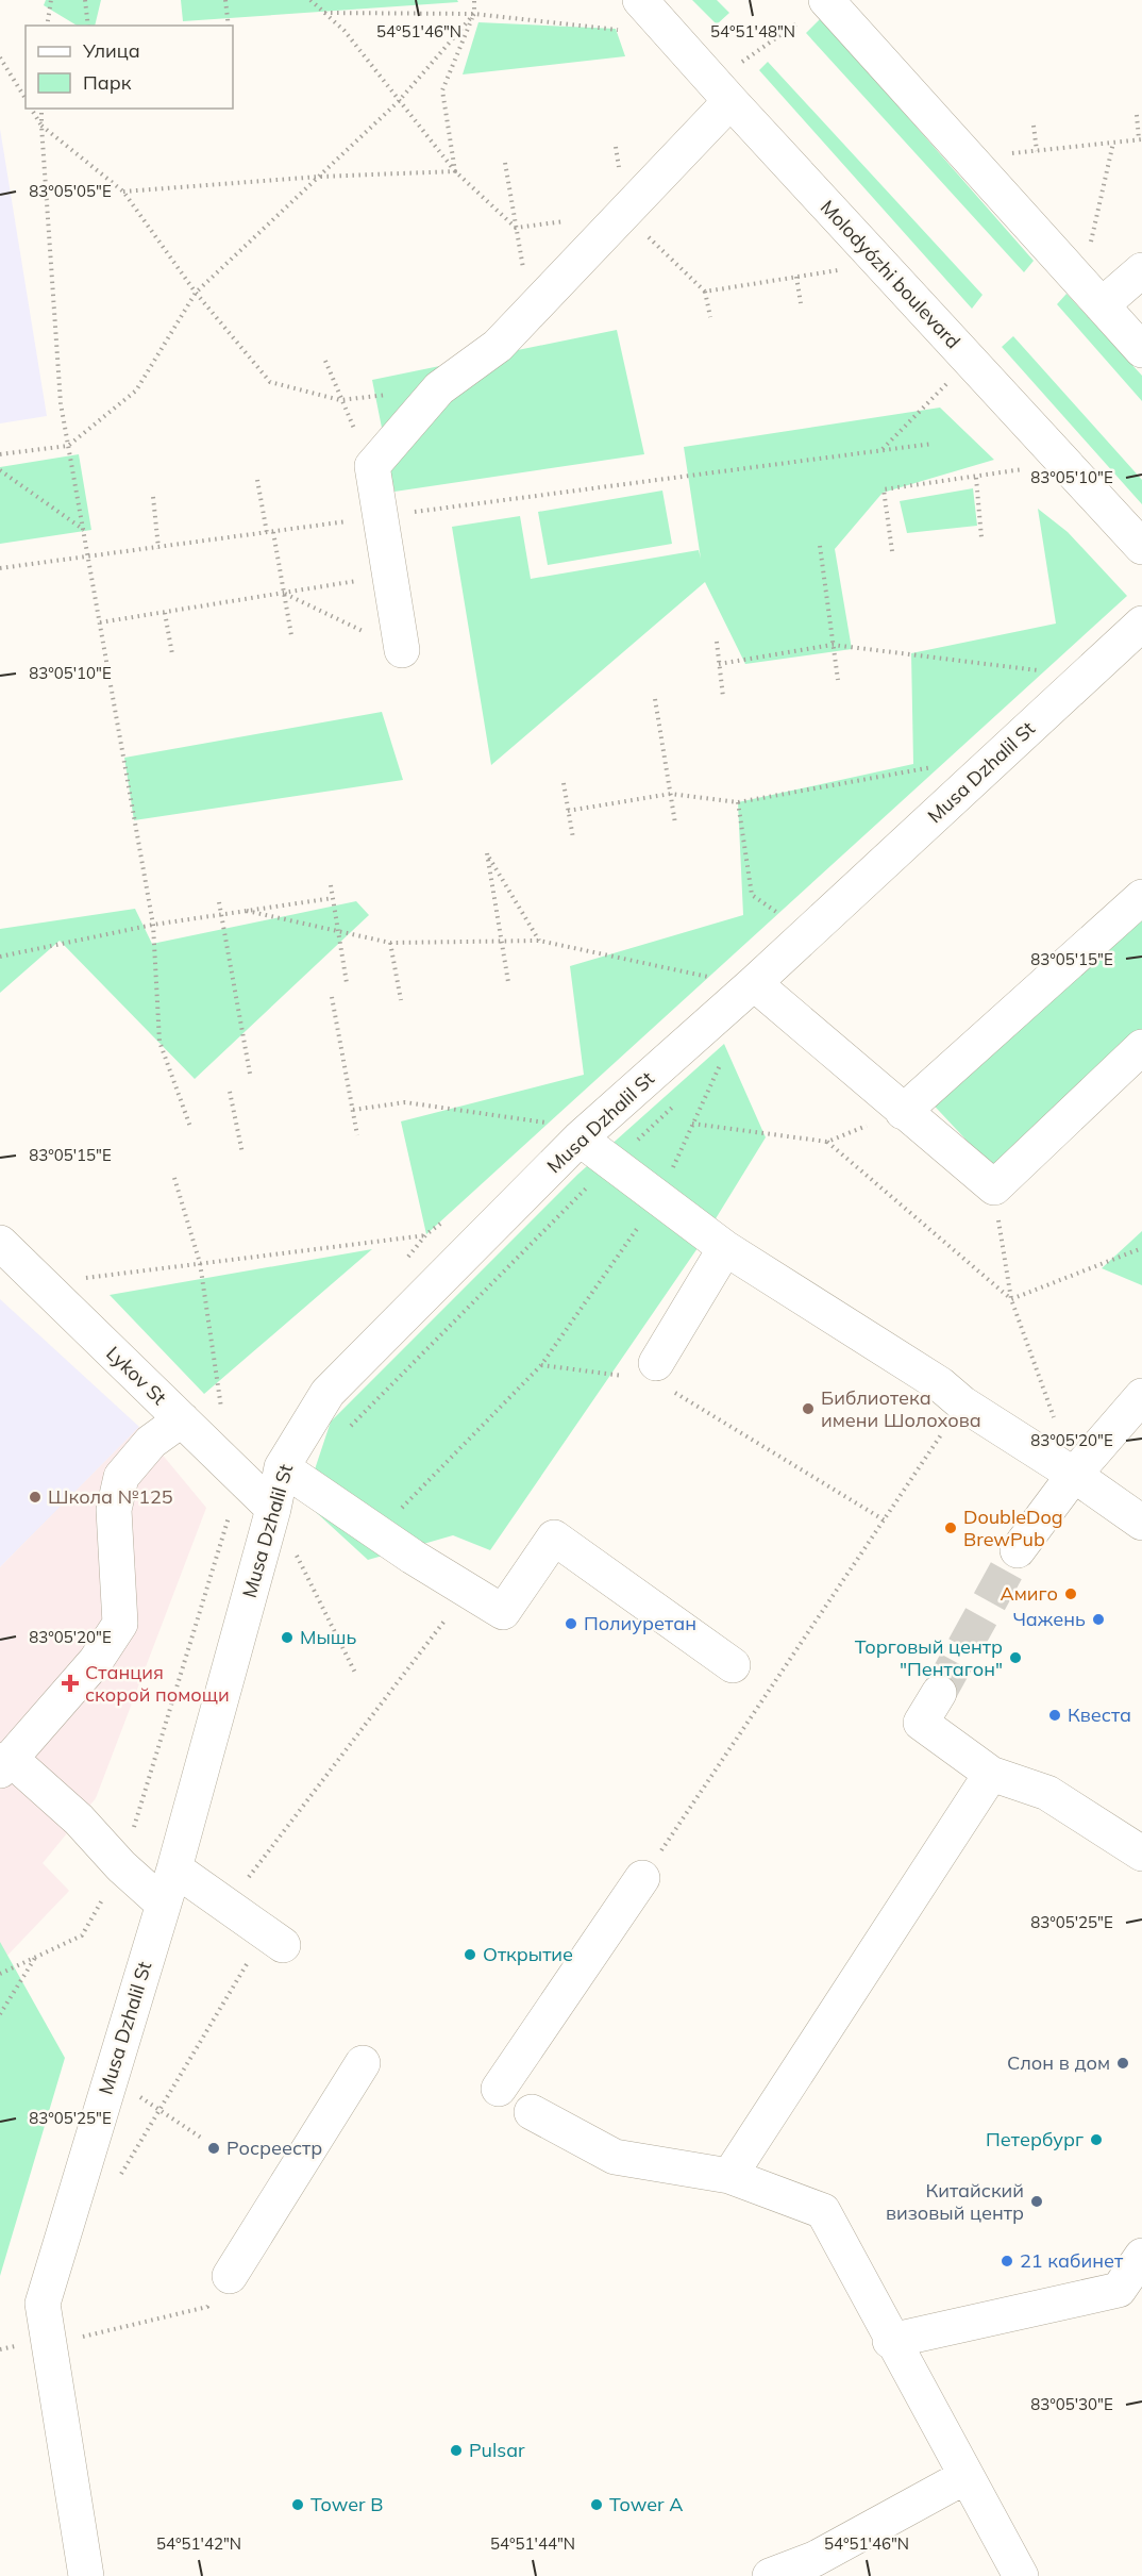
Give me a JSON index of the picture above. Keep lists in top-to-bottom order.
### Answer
{
  "streets": {
    "street": ["Molodyózhi boulevard", "Musa Dzhalil St", "Lykov St"]
  },
  "crossings": [
    ["Musa Dzhalil St", "Lykov St"]
  ],
  "places": {
    "other": [
      "Библиотека имени Шолохова",
      "Школа №125",
      "DoubleDog BrewPub",
      "Амиго",
      "Чажень",
      "Полиуретан",
      "Мышь",
      "Торговый центр \"Пентагон\"",
      "Квеста",
      "Открытие",
      "Слон в дом",
      "Петербург",
      "Росреестр",
      "Китайский визовый центр",
      "21 кабинет",
      "Pulsar",
      "Tower B",
      "Tower A"
    ],
    "health": ["Станция скорой помощи"]
  },
  "legend": ["Улица", "Парк"],
  "coordinates": [
    "54°51'46\"N",
    "54°51'48\"N",
    "83°05'05\"E",
    "83°05'10\"E",
    "83°05'15\"E",
    "83°05'20\"E",
    "83°05'25\"E",
    "83°05'30\"E",
    "54°51'42\"N",
    "54°51'44\"N"
  ]
}
